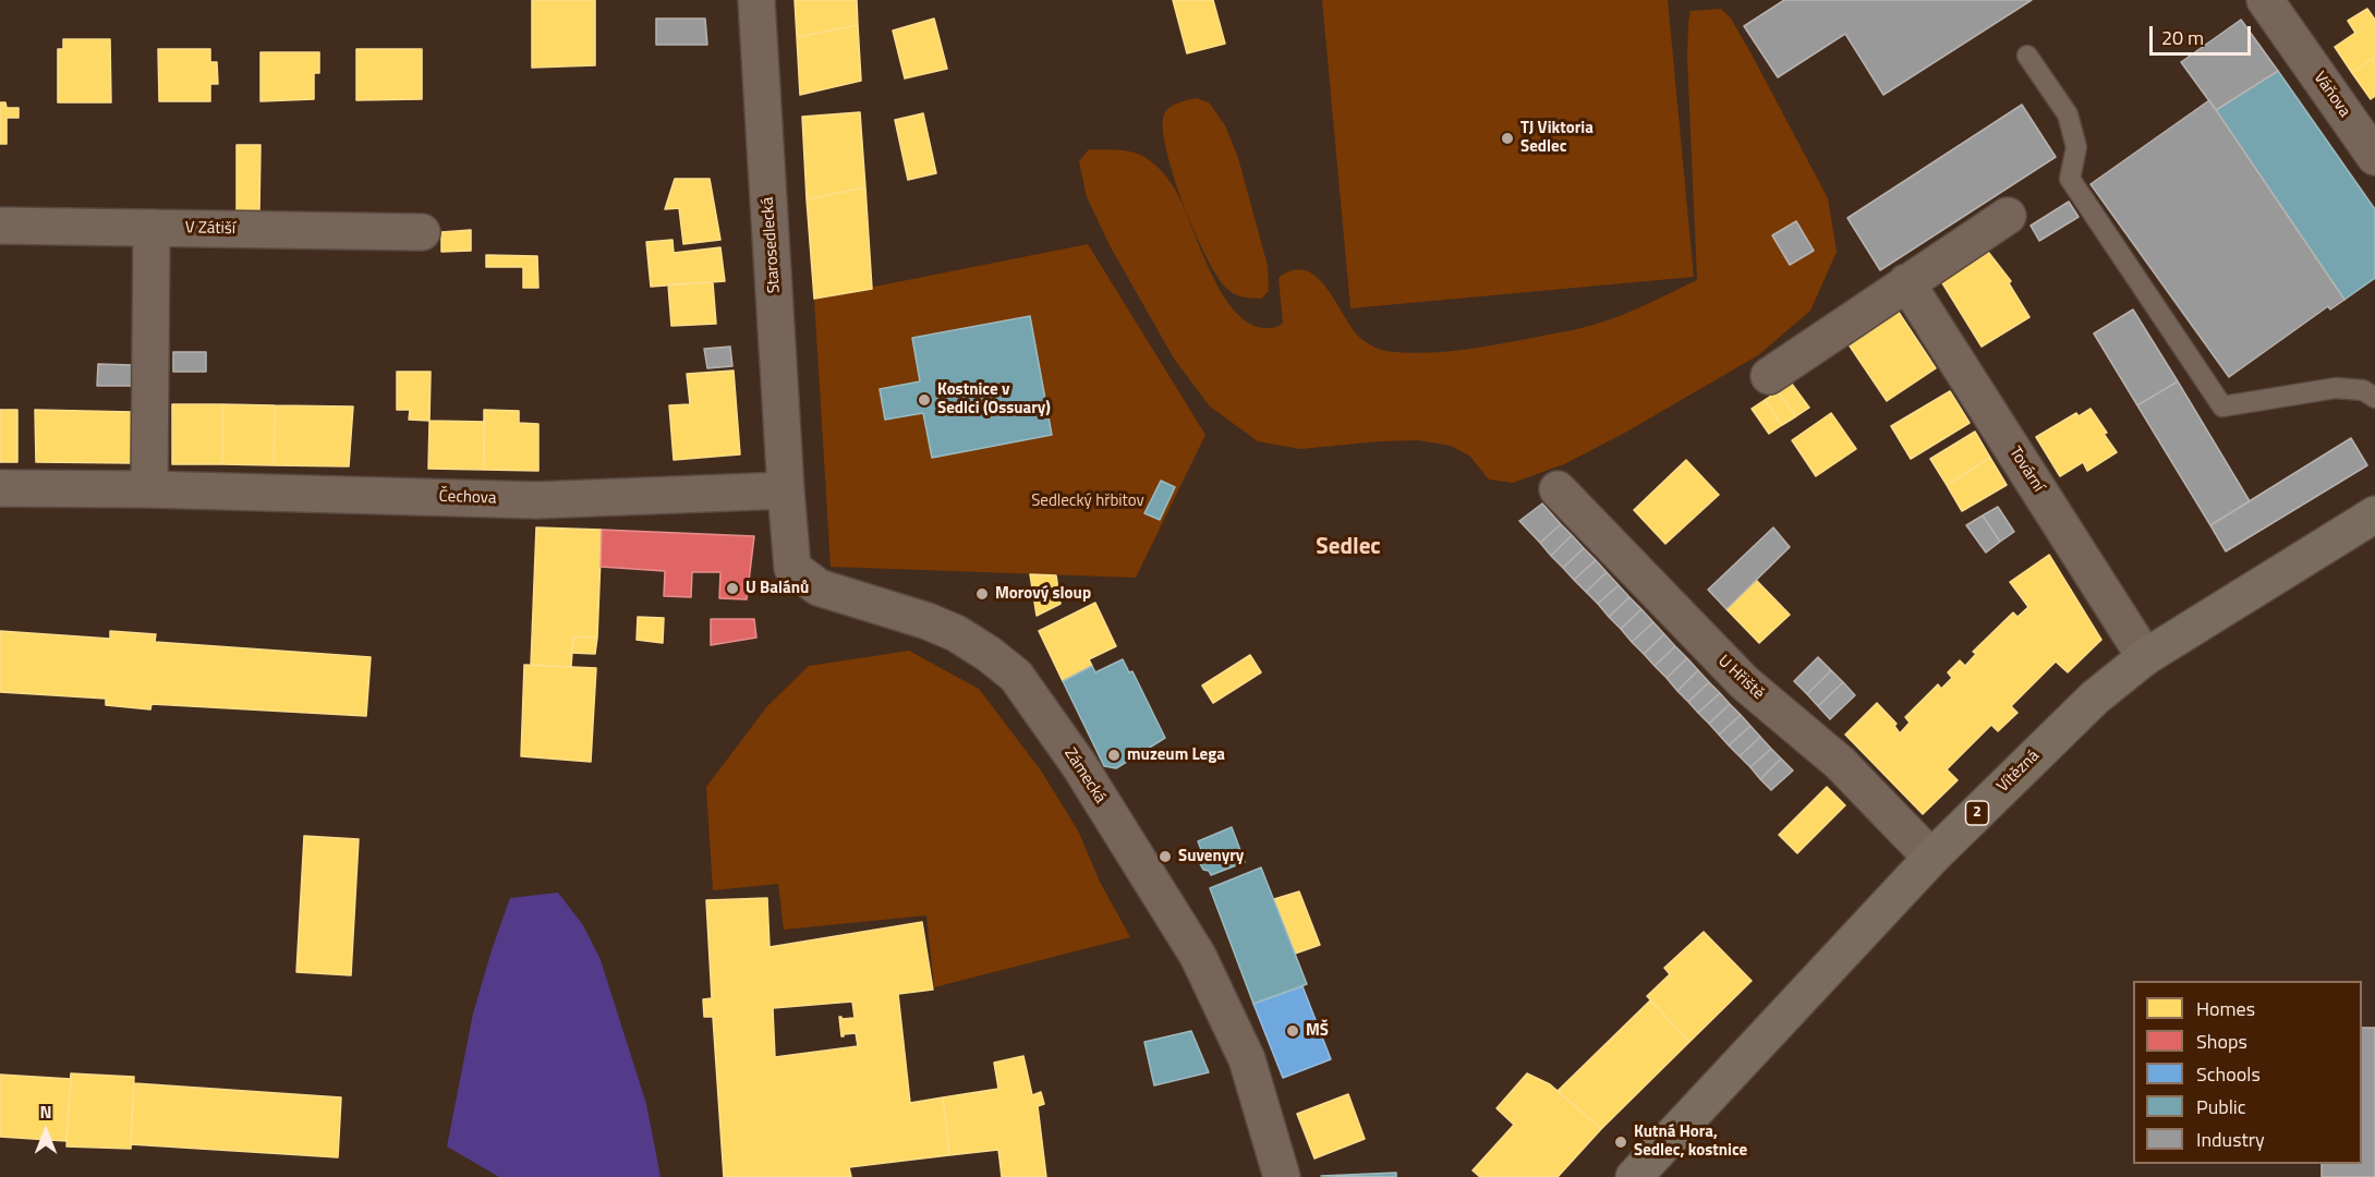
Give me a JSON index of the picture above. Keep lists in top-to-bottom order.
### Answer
{
  "streets": {
    "main road": ["Vítězná", "2"],
    "street": [
      "Váňova",
      "V Zátiší",
      "Starosedlecká",
      "Tovární",
      "Čechova",
      "U Hřiště",
      "Zámecká"
    ]
  },
  "crossings": [
    ["Starosedlecká", "Čechova"],
    ["Starosedlecká", "Zámecká"],
    ["Tovární", "Vítězná"],
    ["Čechova", "Zámecká"],
    ["U Hřiště", "Vítězná"]
  ],
  "districts": ["Sedlec"],
  "parks": ["Sedlecký hřbitov"],
  "places": [
    "TJ Viktoria Sedlec",
    "Kostnice v Sedlci (Ossuary)",
    "U Balánů",
    "Morový sloup",
    "muzeum Lega",
    "Suvenyry",
    "MŠ",
    "Kutná Hora, Sedlec, kostnice"
  ],
  "legend": [
    "Homes",
    "Shops",
    "Schools",
    "Public",
    "Industry"
  ],
  "scale_bar": "20 m",
  "north": "top"
}
